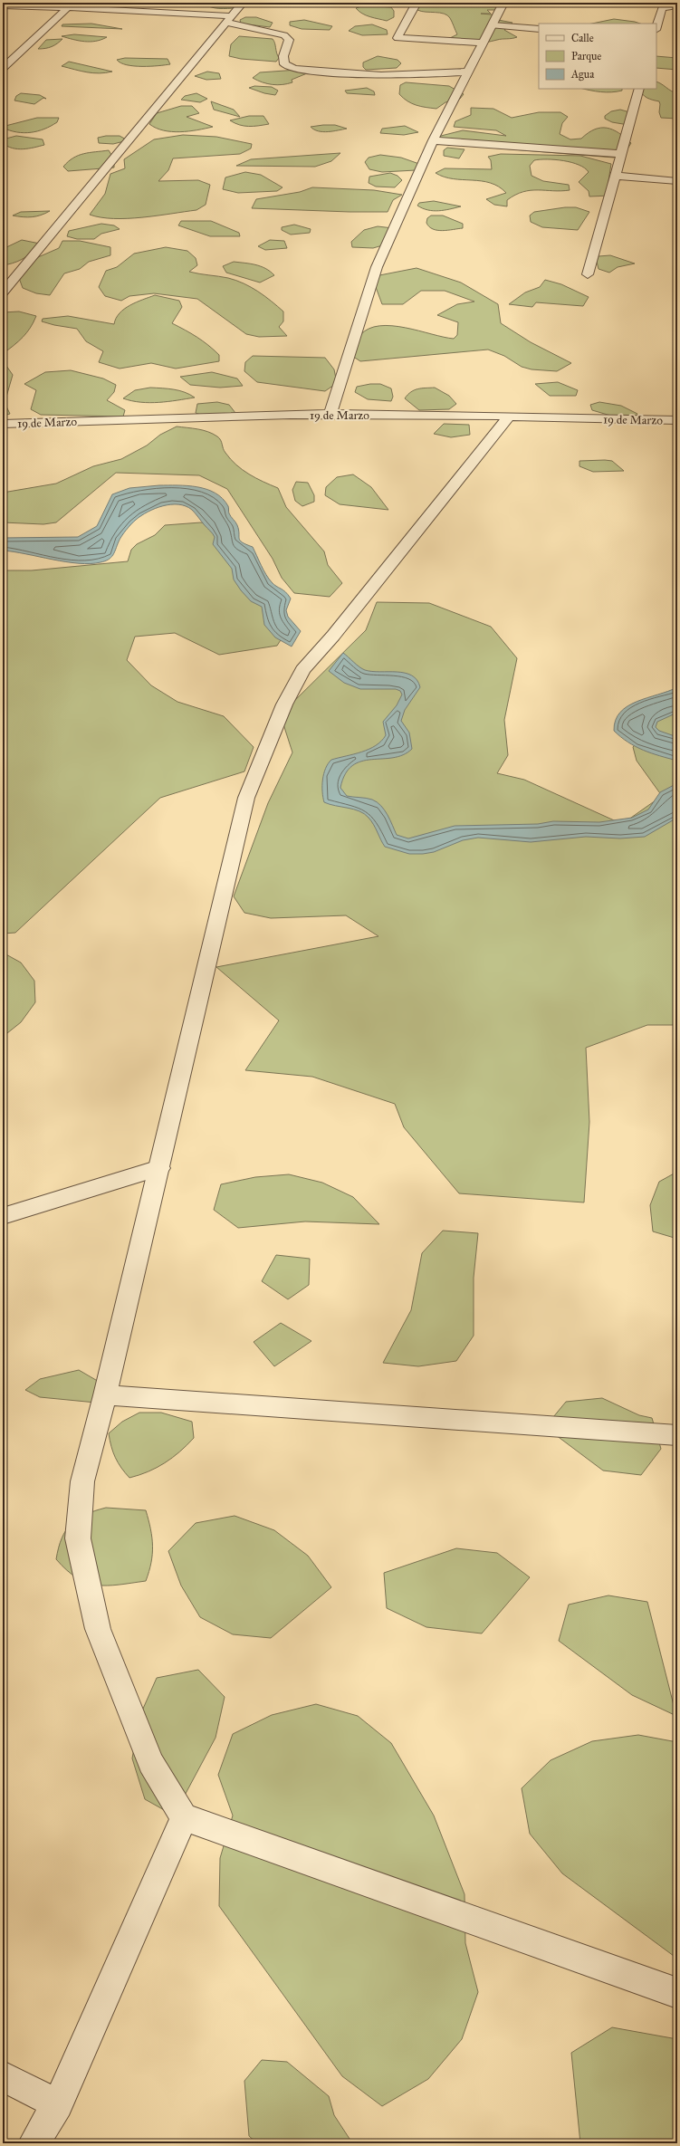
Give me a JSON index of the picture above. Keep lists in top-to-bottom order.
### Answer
{
  "streets": {
    "street": ["19 de Marzo"]
  },
  "legend": ["Calle", "Parque", "Agua"]
}
